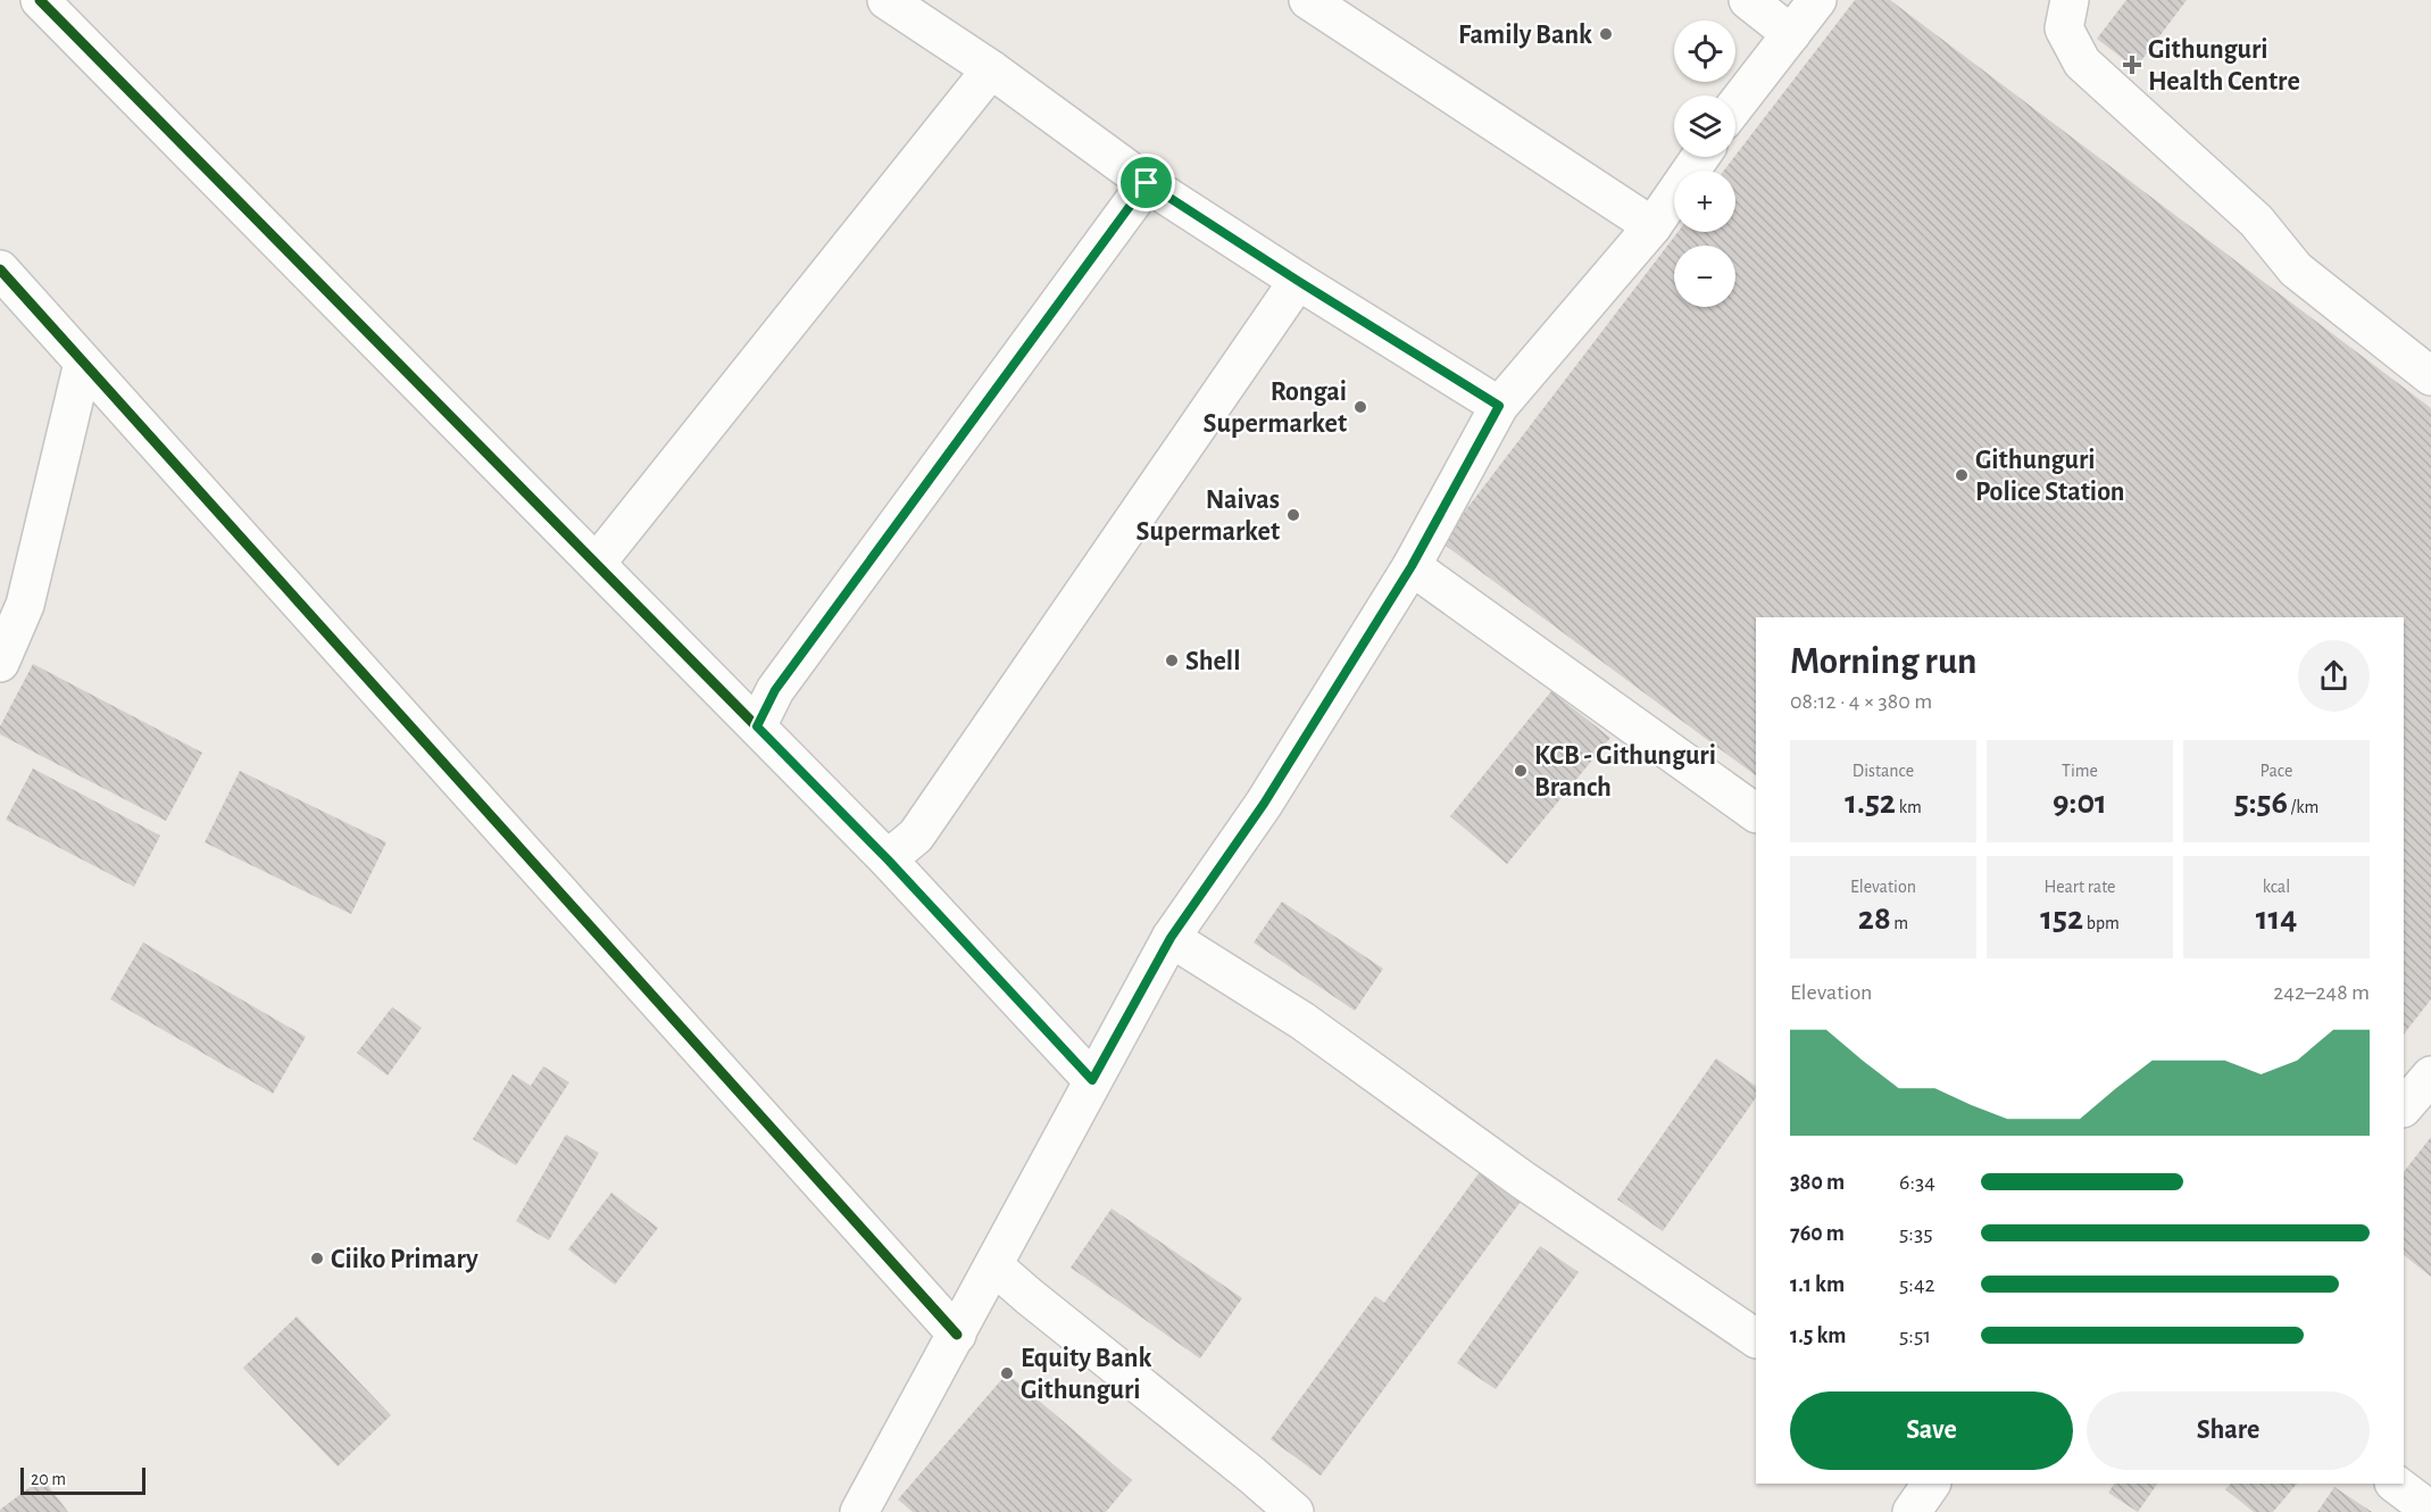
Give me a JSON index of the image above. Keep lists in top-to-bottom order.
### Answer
{
  "places": {
    "other": [
      "Family Bank",
      "Rongai Supermarket",
      "Githunguri Police Station",
      "Naivas Supermarket",
      "Shell",
      "KCB - Githunguri Branch",
      "Ciiko Primary",
      "Equity Bank Githunguri"
    ],
    "health": ["Githunguri Health Centre"]
  },
  "scale_bar": "20 m",
  "page": {
    "map_buttons": ["+", "−"],
    "heading": ["Morning run", "08:12 · 4 × 380 m"],
    "stats": [
      ["Distance", "1.52 km"],
      ["Time", "9:01"],
      ["Pace", "5:56 /km"],
      ["Elevation", "28 m"],
      ["Heart rate", "152 bpm"],
      ["kcal", "114"]
    ],
    "chart": ["Elevation", "242–248 m"],
    "list": [
      {
        "name": "380 m",
        "note": "6:34"
      },
      {
        "name": "760 m",
        "note": "5:35"
      },
      {
        "name": "1.1 km",
        "note": "5:42"
      },
      {
        "name": "1.5 km",
        "note": "5:51"
      }
    ],
    "buttons": ["Save", "Share"],
    "scale": "20 m"
  }
}
